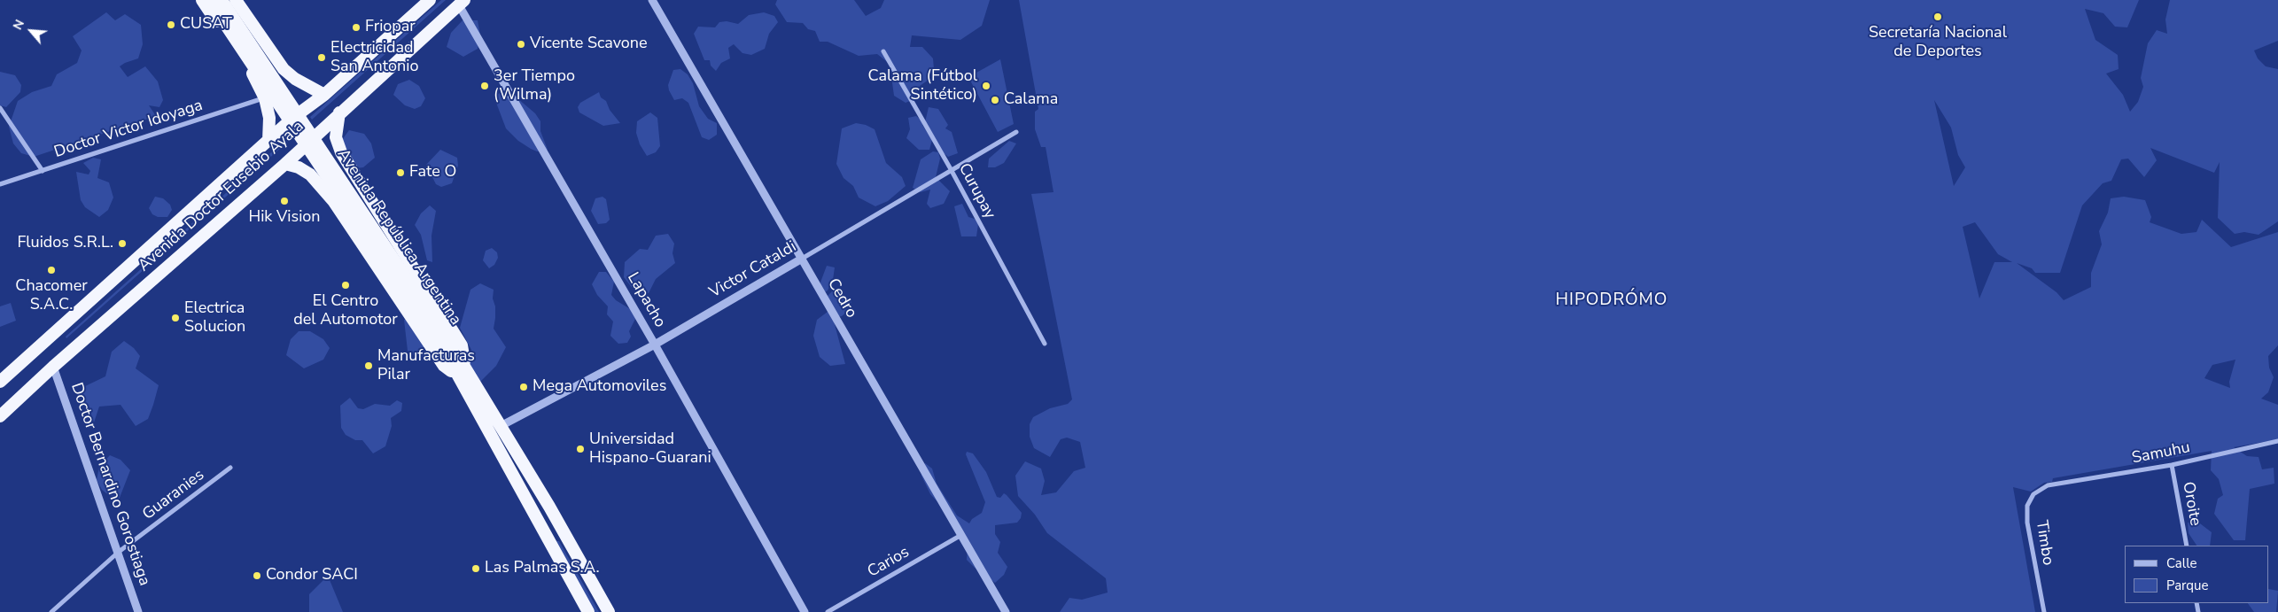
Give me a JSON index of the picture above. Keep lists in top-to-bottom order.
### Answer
{
  "streets": {
    "highway": ["Avenida Doctor Eusebio Ayala", "Avenida República Argentina"],
    "street": [
      "Doctor Victor Idoyaga",
      "Curupay",
      "Victor Cataldi",
      "Cedro",
      "Lapacho",
      "Samuhu",
      "Doctor Bernardino Gorostiaga",
      "Guaranies",
      "Oroite",
      "Timbo",
      "Carios"
    ]
  },
  "crossings": [
    ["Curupay", "Victor Cataldi"],
    ["Avenida Doctor Eusebio Ayala", "Lapacho"],
    ["Avenida Doctor Eusebio Ayala", "Doctor Bernardino Gorostiaga"],
    ["Avenida República Argentina", "Victor Cataldi"],
    ["Victor Cataldi", "Cedro"],
    ["Victor Cataldi", "Lapacho"],
    ["Cedro", "Carios"],
    ["Samuhu", "Oroite"],
    ["Samuhu", "Timbo"],
    ["Doctor Bernardino Gorostiaga", "Guaranies"]
  ],
  "districts": ["HIPODRÓMO"],
  "places": [
    "Secretaría Nacional de Deportes",
    "CUSAT",
    "Friopar",
    "Vicente Scavone",
    "Electricidad San Antonio",
    "3er Tiempo (Wilma)",
    "Calama (Fútbol Sintético)",
    "Calama",
    "Fate O",
    "Hik Vision",
    "Fluidos S.R.L.",
    "Chacomer S.A.C.",
    "El Centro del Automotor",
    "Electrica Solucion",
    "Manufacturas Pilar",
    "Mega Automoviles",
    "Universidad Hispano-Guarani",
    "Las Palmas S.A.",
    "Condor SACI"
  ],
  "legend": ["Calle", "Parque"],
  "north": "top left"
}
